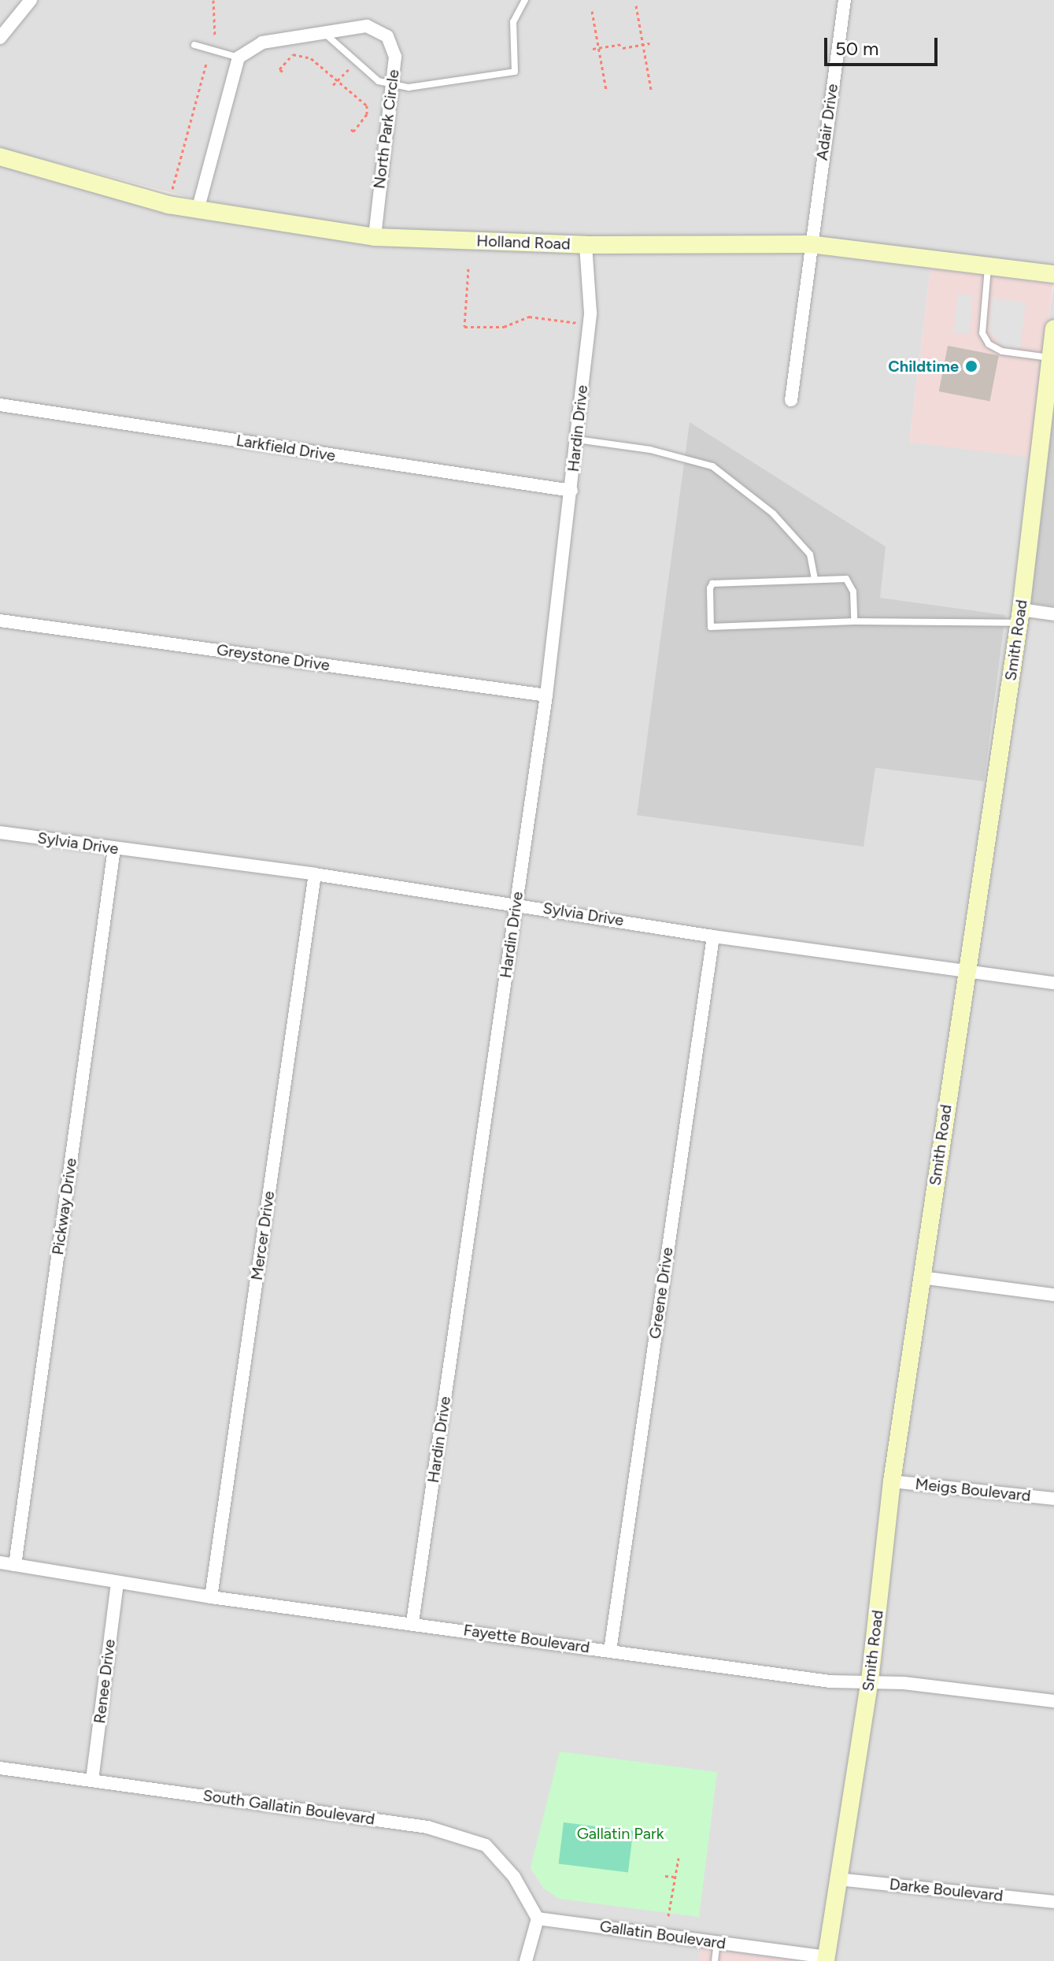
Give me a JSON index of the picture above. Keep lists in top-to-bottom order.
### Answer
{
  "streets": {
    "main road": ["Holland Road", "Smith Road"],
    "street": [
      "Adair Drive",
      "North Park Circle",
      "Hardin Drive",
      "Larkfield Drive",
      "Greystone Drive",
      "Sylvia Drive",
      "Pickway Drive",
      "Mercer Drive",
      "Greene Drive",
      "Meigs Boulevard",
      "Fayette Boulevard",
      "Renee Drive",
      "South Gallatin Boulevard",
      "Darke Boulevard",
      "Gallatin Boulevard"
    ]
  },
  "crossings": [
    ["Adair Drive", "Holland Road"],
    ["North Park Circle", "Holland Road"],
    ["Holland Road", "Hardin Drive"],
    ["Hardin Drive", "Larkfield Drive"],
    ["Hardin Drive", "Greystone Drive"],
    ["Hardin Drive", "Sylvia Drive"],
    ["Hardin Drive", "Fayette Boulevard"],
    ["Smith Road", "Sylvia Drive"],
    ["Smith Road", "Meigs Boulevard"],
    ["Smith Road", "Fayette Boulevard"],
    ["Smith Road", "Darke Boulevard"],
    ["Smith Road", "Gallatin Boulevard"],
    ["Sylvia Drive", "Pickway Drive"],
    ["Sylvia Drive", "Mercer Drive"],
    ["Sylvia Drive", "Greene Drive"],
    ["Pickway Drive", "Fayette Boulevard"],
    ["Mercer Drive", "Fayette Boulevard"],
    ["Greene Drive", "Fayette Boulevard"],
    ["Fayette Boulevard", "Renee Drive"],
    ["Renee Drive", "South Gallatin Boulevard"],
    ["South Gallatin Boulevard", "Gallatin Boulevard"]
  ],
  "parks": ["Gallatin Park"],
  "places": ["Childtime"],
  "scale_bar": "50 m"
}
